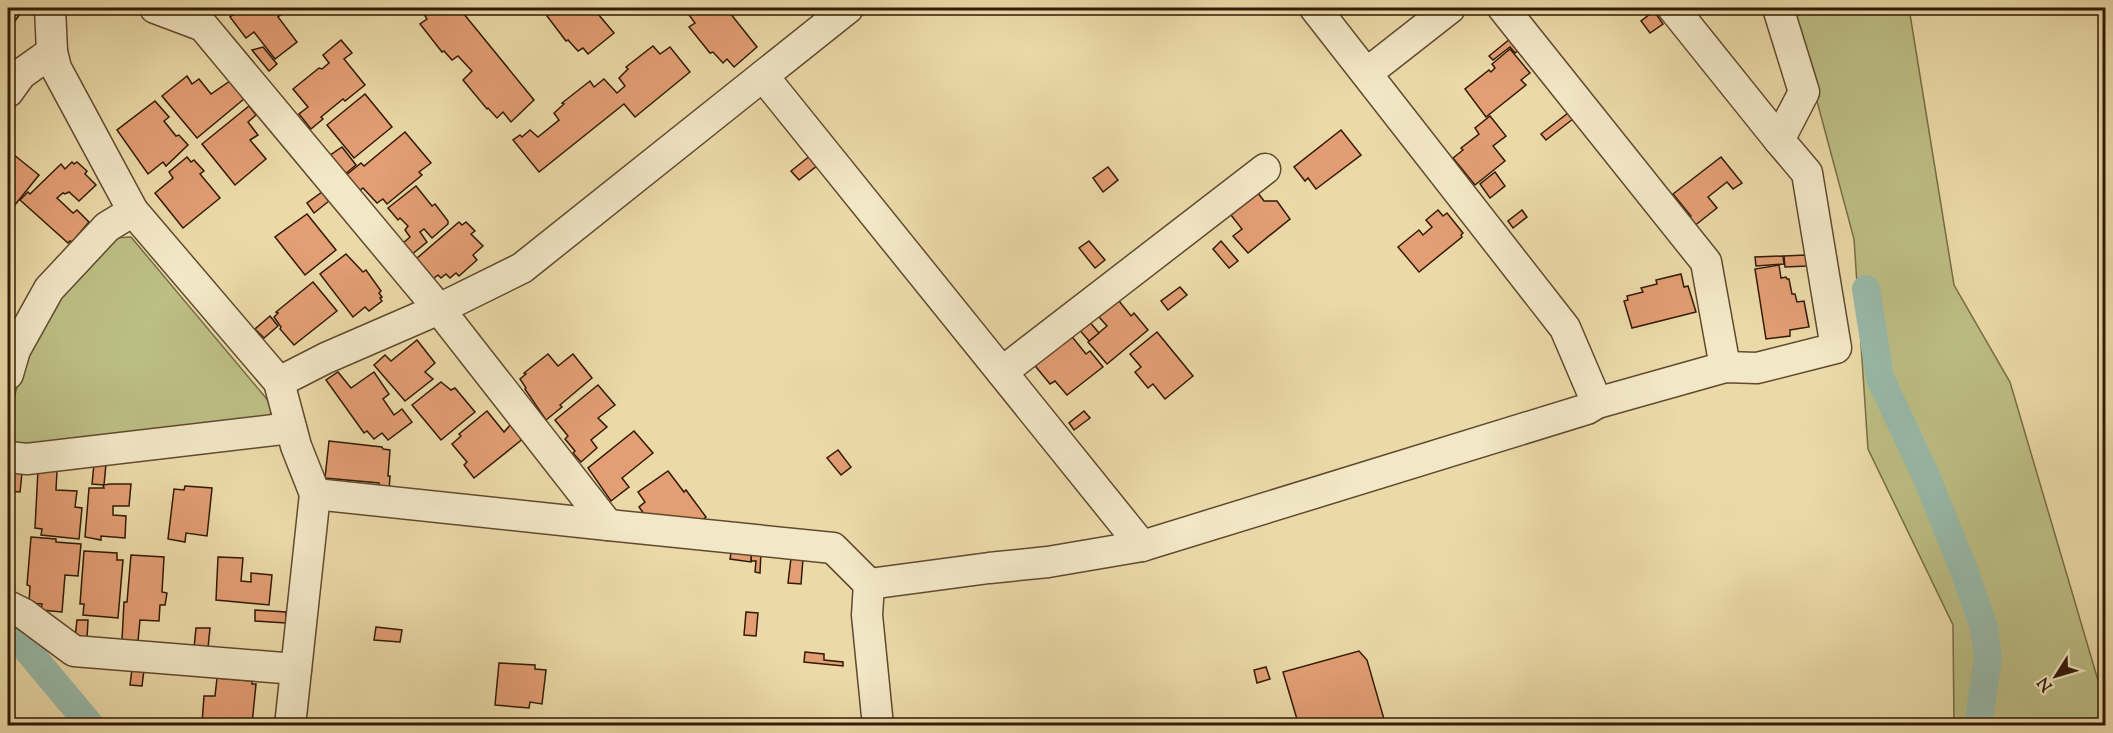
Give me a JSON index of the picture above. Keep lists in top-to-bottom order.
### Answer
{
  "north": "bottom left"
}
